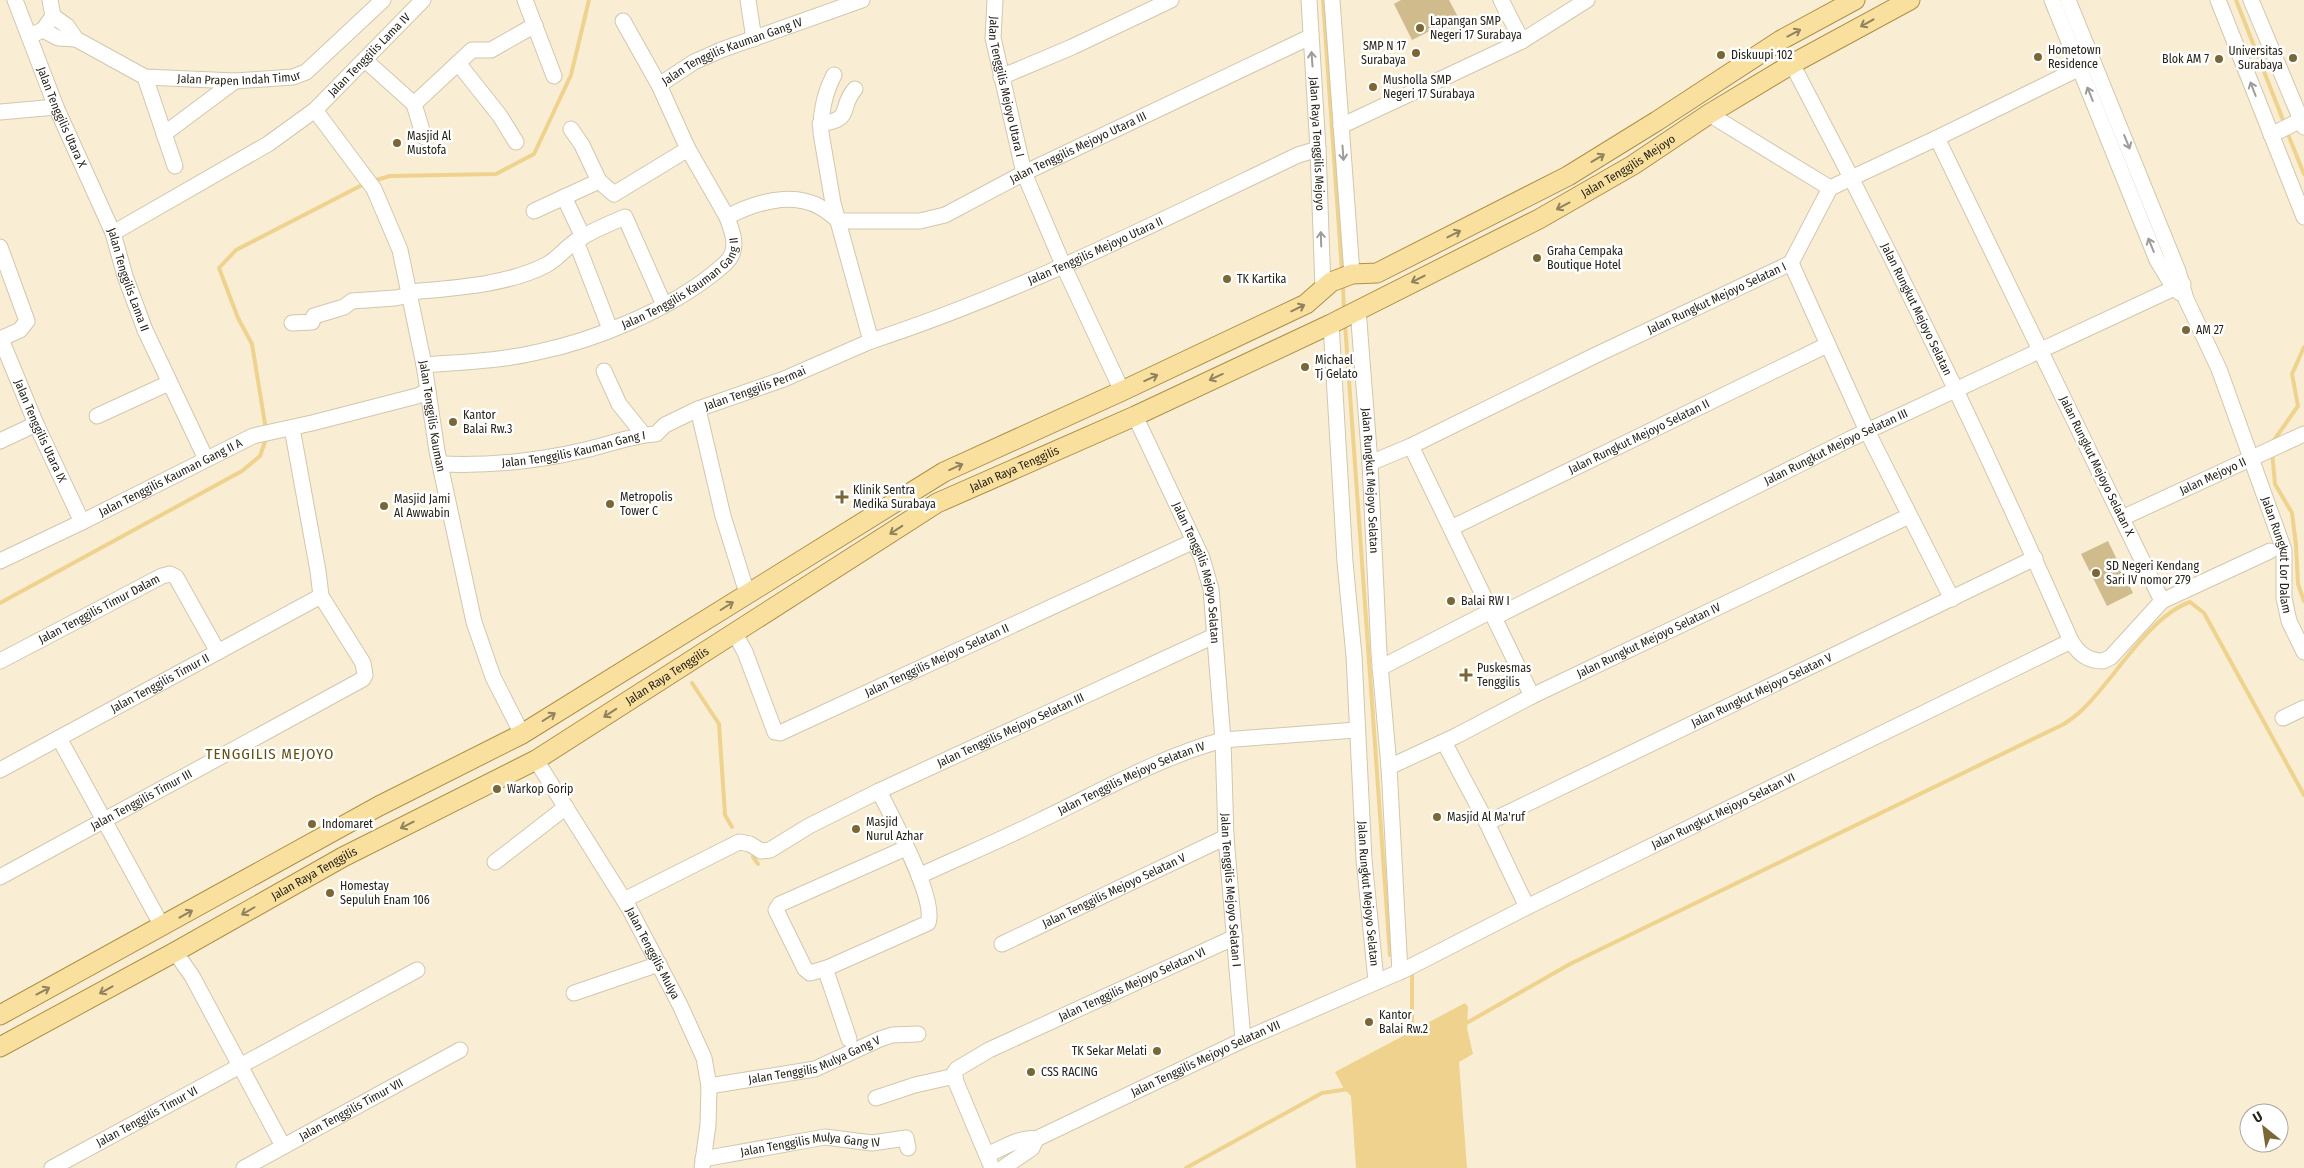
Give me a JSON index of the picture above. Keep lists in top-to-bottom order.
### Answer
{
  "streets": {
    "main road": ["Jalan Tenggilis Mejoyo", "Jalan Raya Tenggilis"],
    "street": [
      "Jalan Tenggilis Kauman Gang IV",
      "Jalan Tenggilis Lama IV",
      "Jalan Prapen Indah Timur",
      "Jalan Tenggilis Mejoyo Utara I",
      "Jalan Tenggilis Utara X",
      "Jalan Raya Tenggilis Mejoyo",
      "Jalan Tenggilis Mejoyo Utara III",
      "Jalan Tenggilis Mejoyo Utara II",
      "Jalan Tenggilis Kauman Gang II",
      "Jalan Tenggilis Lama II",
      "Jalan Rungkut Mejoyo Selatan I",
      "Jalan Rungkut Mejoyo Selatan",
      "Jalan Tenggilis Permai",
      "Jalan Tenggilis Kauman",
      "Jalan Tenggilis Utara IX",
      "Jalan Rungkut Mejoyo Selatan II",
      "Jalan Rungkut Mejoyo Selatan III",
      "Jalan Tenggilis Kauman Gang I",
      "Jalan Rungkut Mejoyo Selatan X",
      "Jalan Mejoyo II",
      "Jalan Tenggilis Kauman Gang II A",
      "Jalan Rungkut Lor Dalam",
      "Jalan Tenggilis Mejoyo Selatan",
      "Jalan Tenggilis Timur Dalam",
      "Jalan Rungkut Mejoyo Selatan IV",
      "Jalan Tenggilis Mejoyo Selatan II",
      "Jalan Tenggilis Timur II",
      "Jalan Rungkut Mejoyo Selatan V",
      "Jalan Tenggilis Mejoyo Selatan III",
      "Jalan Tenggilis Mejoyo Selatan IV",
      "Jalan Tenggilis Timur III",
      "Jalan Rungkut Mejoyo Selatan VI",
      "Jalan Tenggilis Mejoyo Selatan V",
      "Jalan Tenggilis Mejoyo Selatan I",
      "Jalan Tenggilis Mulya",
      "Jalan Tenggilis Mejoyo Selatan VI",
      "Jalan Tenggilis Mulya Gang V",
      "Jalan Tenggilis Mejoyo Selatan VII",
      "Jalan Tenggilis Timur VII",
      "Jalan Tenggilis Timur VI",
      "Jalan Tenggilis Mulya Gang IV"
    ]
  },
  "crossings": [
    ["Jalan Tenggilis Kauman Gang IV", "Jalan Tenggilis Kauman Gang II"],
    ["Jalan Tenggilis Lama IV", "Jalan Tenggilis Lama II"],
    ["Jalan Tenggilis Lama IV", "Jalan Tenggilis Kauman"],
    ["Jalan Prapen Indah Timur", "Jalan Tenggilis Utara X"],
    ["Jalan Tenggilis Mejoyo Utara I", "Jalan Tenggilis Mejoyo Utara III"],
    ["Jalan Tenggilis Mejoyo Utara I", "Jalan Tenggilis Mejoyo Utara II"],
    ["Jalan Tenggilis Mejoyo Utara I", "Jalan Raya Tenggilis"],
    ["Jalan Tenggilis Utara X", "Jalan Tenggilis Lama II"],
    ["Jalan Raya Tenggilis Mejoyo", "Jalan Tenggilis Mejoyo Utara III"],
    ["Jalan Raya Tenggilis Mejoyo", "Jalan Tenggilis Mejoyo"],
    ["Jalan Raya Tenggilis Mejoyo", "Jalan Tenggilis Mejoyo Utara II"],
    ["Jalan Raya Tenggilis Mejoyo", "Jalan Raya Tenggilis"],
    ["Jalan Tenggilis Mejoyo Utara III", "Jalan Tenggilis Kauman Gang II"],
    ["Jalan Tenggilis Mejoyo", "Jalan Rungkut Mejoyo Selatan"],
    ["Jalan Tenggilis Mejoyo", "Jalan Raya Tenggilis"],
    ["Jalan Tenggilis Mejoyo Utara II", "Jalan Tenggilis Permai"],
    ["Jalan Tenggilis Kauman Gang II", "Jalan Tenggilis Kauman"],
    ["Jalan Tenggilis Lama II", "Jalan Tenggilis Kauman"],
    ["Jalan Tenggilis Lama II", "Jalan Tenggilis Kauman Gang II A"],
    ["Jalan Rungkut Mejoyo Selatan I", "Jalan Rungkut Mejoyo Selatan"],
    ["Jalan Rungkut Mejoyo Selatan", "Jalan Rungkut Mejoyo Selatan III"],
    ["Jalan Rungkut Mejoyo Selatan", "Jalan Raya Tenggilis"],
    ["Jalan Rungkut Mejoyo Selatan", "Jalan Rungkut Mejoyo Selatan IV"],
    ["Jalan Rungkut Mejoyo Selatan", "Jalan Rungkut Mejoyo Selatan V"],
    ["Jalan Rungkut Mejoyo Selatan", "Jalan Tenggilis Mejoyo Selatan IV"],
    ["Jalan Rungkut Mejoyo Selatan", "Jalan Rungkut Mejoyo Selatan VI"],
    ["Jalan Rungkut Mejoyo Selatan", "Jalan Tenggilis Mejoyo Selatan VII"],
    ["Jalan Tenggilis Permai", "Jalan Tenggilis Kauman Gang I"],
    ["Jalan Tenggilis Permai", "Jalan Raya Tenggilis"],
    ["Jalan Tenggilis Kauman", "Jalan Tenggilis Kauman Gang I"],
    ["Jalan Tenggilis Kauman", "Jalan Raya Tenggilis"],
    ["Jalan Tenggilis Kauman", "Jalan Tenggilis Kauman Gang II A"],
    ["Jalan Tenggilis Utara IX", "Jalan Tenggilis Kauman Gang II A"],
    ["Jalan Rungkut Mejoyo Selatan III", "Jalan Rungkut Mejoyo Selatan X"],
    ["Jalan Rungkut Mejoyo Selatan X", "Jalan Mejoyo II"],
    ["Jalan Raya Tenggilis", "Jalan Tenggilis Mejoyo Selatan"],
    ["Jalan Raya Tenggilis", "Jalan Tenggilis Mejoyo Selatan II"],
    ["Jalan Raya Tenggilis", "Jalan Tenggilis Mulya"],
    ["Jalan Mejoyo II", "Jalan Rungkut Lor Dalam"],
    ["Jalan Tenggilis Mejoyo Selatan", "Jalan Tenggilis Mejoyo Selatan II"],
    ["Jalan Tenggilis Mejoyo Selatan", "Jalan Tenggilis Mejoyo Selatan III"],
    ["Jalan Tenggilis Mejoyo Selatan", "Jalan Tenggilis Mejoyo Selatan IV"],
    ["Jalan Tenggilis Mejoyo Selatan", "Jalan Tenggilis Mejoyo Selatan I"],
    ["Jalan Tenggilis Timur Dalam", "Jalan Tenggilis Timur II"],
    ["Jalan Tenggilis Timur II", "Jalan Tenggilis Timur III"],
    ["Jalan Tenggilis Mejoyo Selatan III", "Jalan Tenggilis Mulya"],
    ["Jalan Tenggilis Mejoyo Selatan IV", "Jalan Tenggilis Mejoyo Selatan I"],
    ["Jalan Rungkut Mejoyo Selatan VI", "Jalan Tenggilis Mejoyo Selatan VII"],
    ["Jalan Tenggilis Mejoyo Selatan V", "Jalan Tenggilis Mejoyo Selatan I"],
    ["Jalan Tenggilis Mejoyo Selatan I", "Jalan Tenggilis Mejoyo Selatan VI"],
    ["Jalan Tenggilis Mejoyo Selatan I", "Jalan Tenggilis Mejoyo Selatan VII"],
    ["Jalan Tenggilis Mulya", "Jalan Tenggilis Mulya Gang V"],
    ["Jalan Tenggilis Mulya", "Jalan Tenggilis Mulya Gang IV"]
  ],
  "districts": ["TENGGILIS MEJOYO"],
  "places": {
    "other": [
      "Lapangan SMP Negeri 17 Surabaya",
      "SMP N 17 Surabaya",
      "Diskuupi 102",
      "Hometown Residence",
      "Universitas Surabaya",
      "Blok AM 7",
      "Musholla SMP Negeri 17 Surabaya",
      "Masjid Al Mustofa",
      "Graha Cempaka Boutique Hotel",
      "TK Kartika",
      "AM 27",
      "Michael Tj Gelato",
      "Kantor Balai Rw.3",
      "Metropolis Tower C",
      "Masjid Jami Al Awwabin",
      "SD Negeri Kendang Sari IV nomor 279",
      "Balai RW I",
      "Warkop Gorip",
      "Masjid Al Ma'ruf",
      "Indomaret",
      "Masjid Nurul Azhar",
      "Homestay Sepuluh Enam 106",
      "Kantor Balai Rw.2",
      "TK Sekar Melati",
      "CSS RACING"
    ],
    "health": ["Klinik Sentra Medika Surabaya", "Puskesmas Tenggilis"]
  },
  "north": "top left"
}
